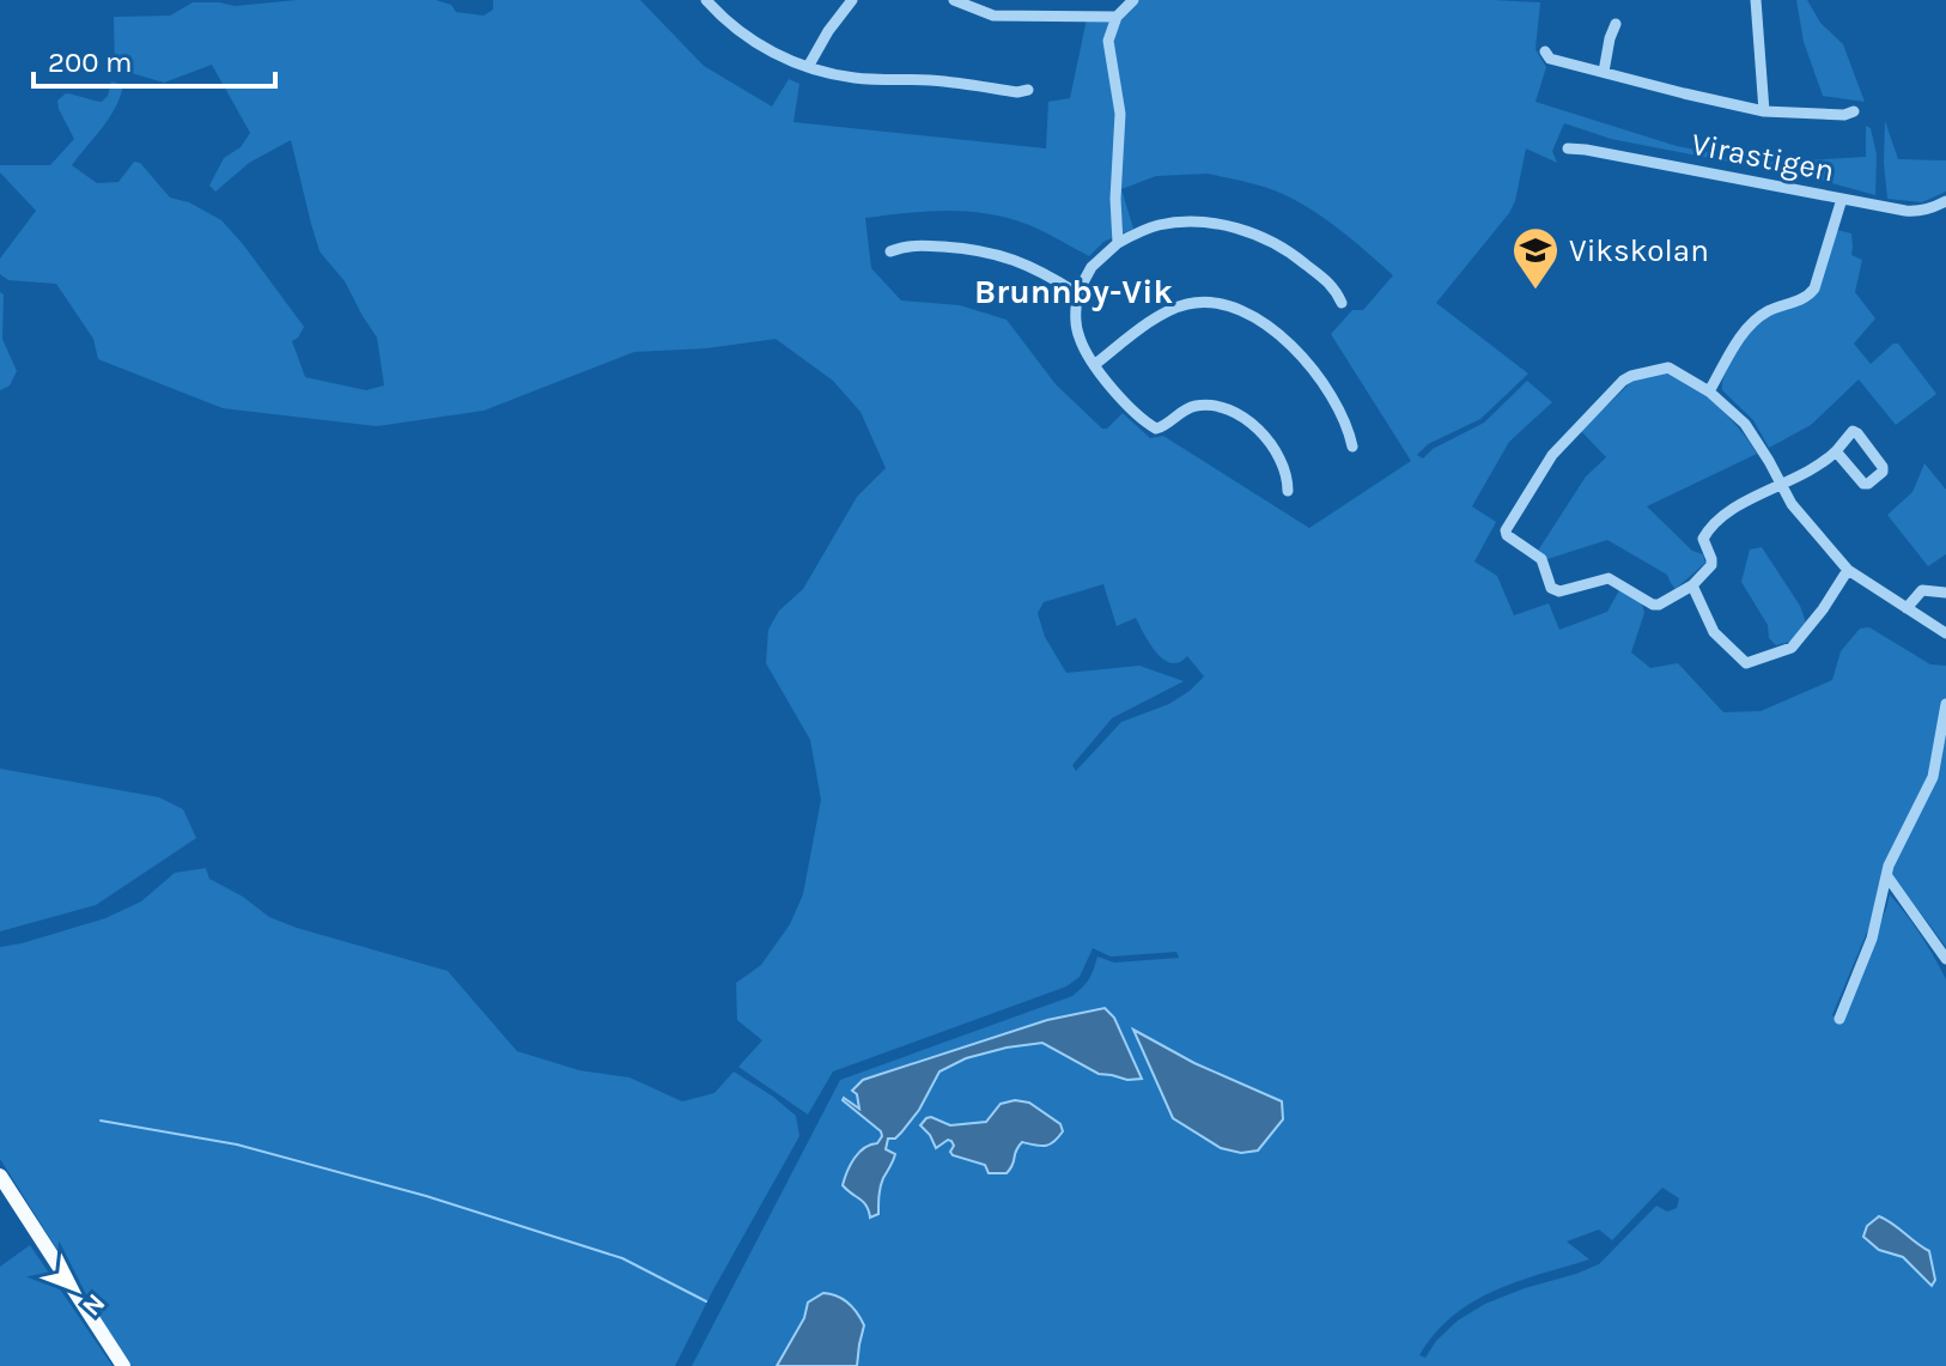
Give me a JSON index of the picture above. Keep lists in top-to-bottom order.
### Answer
{
  "streets": {
    "street": ["Virastigen"]
  },
  "districts": ["Brunnby-Vik"],
  "places": {
    "school or university": ["Vikskolan"]
  },
  "scale_bar": "200 m",
  "north": "bottom right"
}
